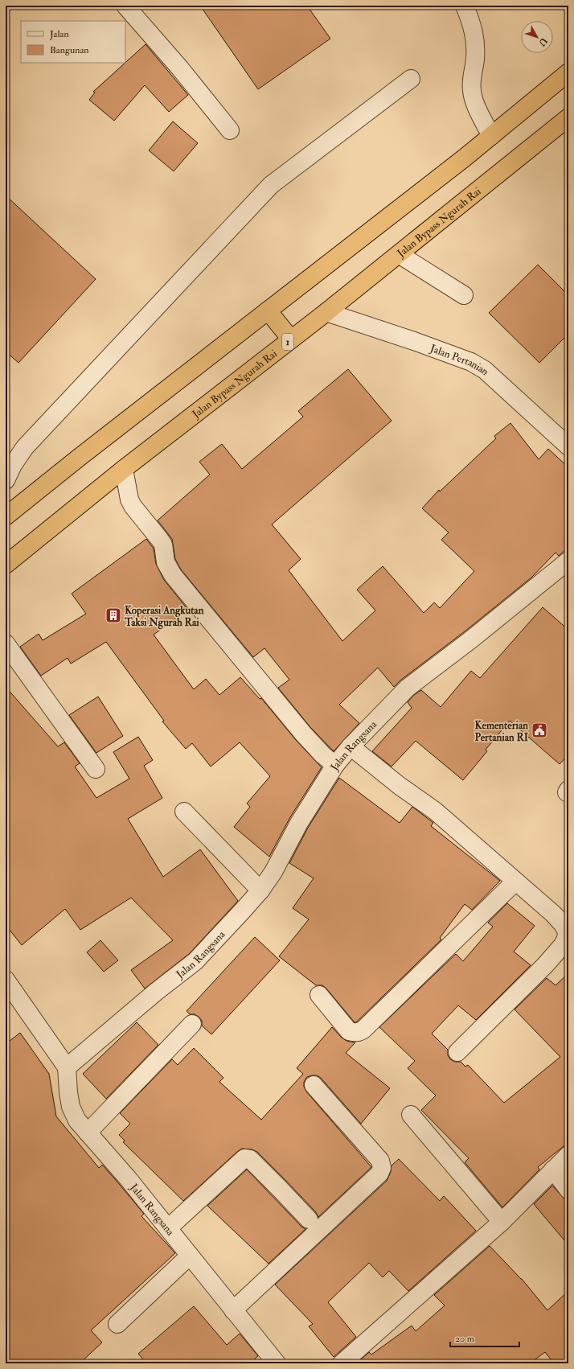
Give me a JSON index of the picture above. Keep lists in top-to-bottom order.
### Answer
{
  "streets": {
    "highway": ["Jalan Bypass Ngurah Rai", "1"],
    "street": ["Jalan Pertanian", "Jalan Rangsana"]
  },
  "crossings": [
    ["Jalan Bypass Ngurah Rai", "Jalan Pertanian"]
  ],
  "places": {
    "building": ["Koperasi Angkutan Taksi Ngurah Rai"],
    "public building": ["Kementerian Pertanian RI"]
  },
  "legend": ["Jalan", "Bangunan"],
  "scale_bar": "20 m",
  "north": "bottom right"
}
